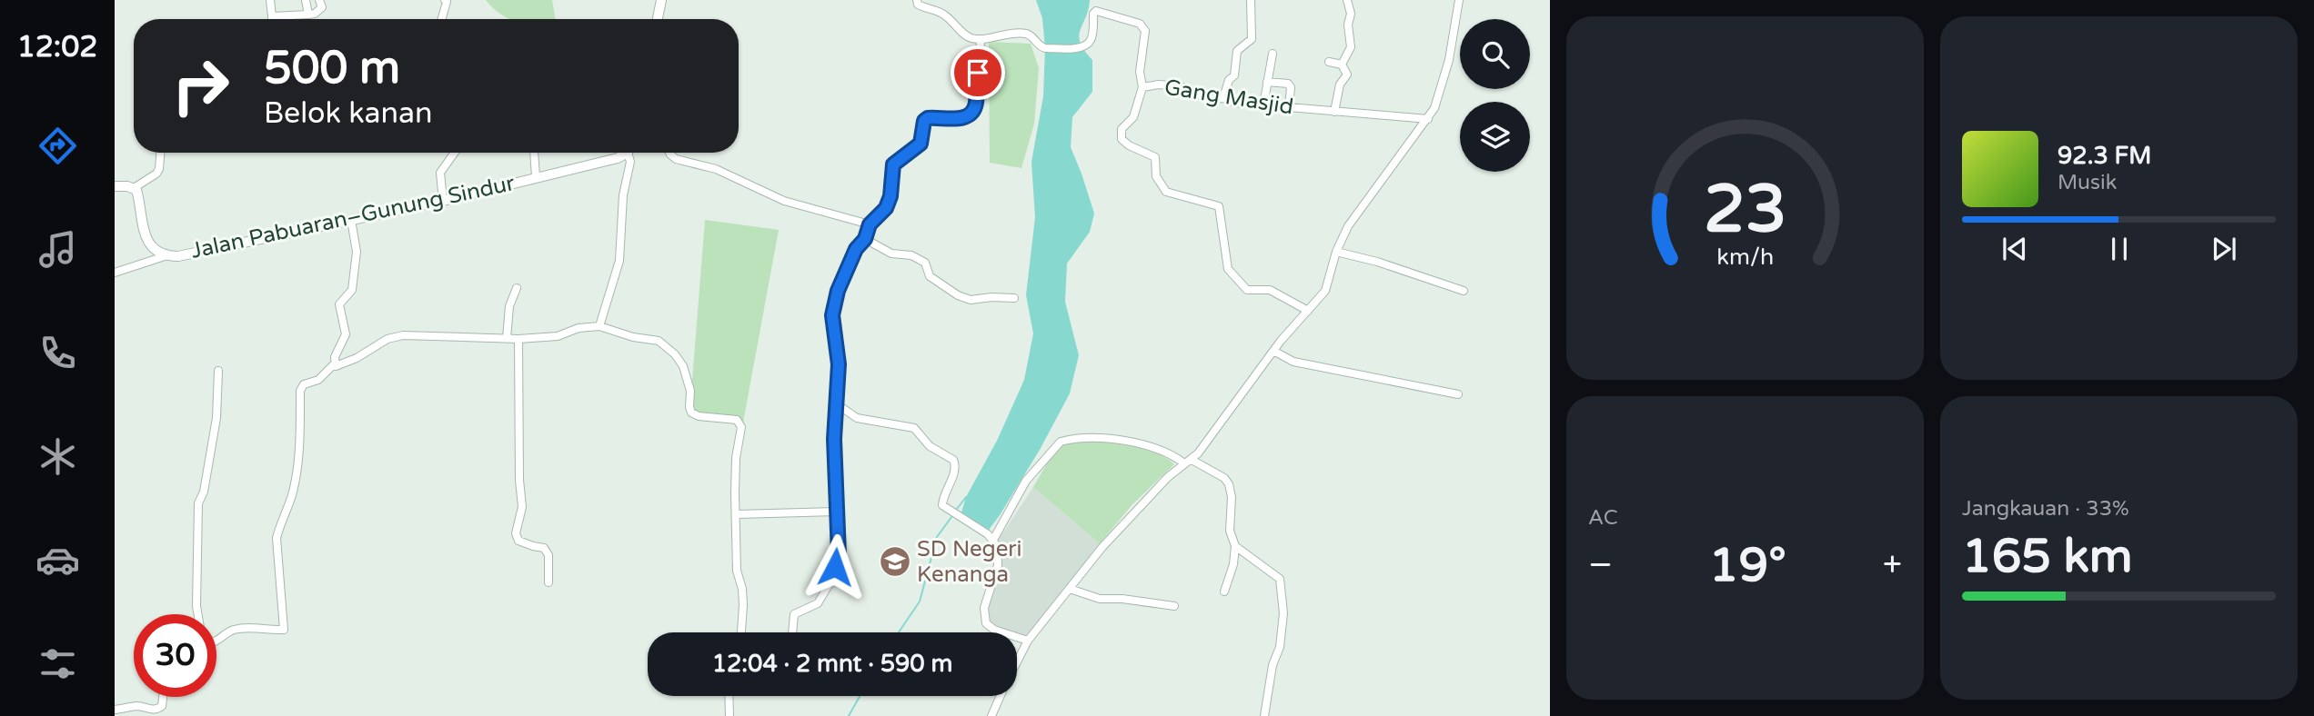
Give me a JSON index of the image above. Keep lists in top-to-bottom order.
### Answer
{
  "streets": {
    "street": ["Gang Masjid", "Jalan Pabuaran–Gunung Sindur"]
  },
  "places": {
    "school or university": ["SD Negeri Kenanga"]
  },
  "page": {
    "tabs": "12:02",
    "turn": ["500 m", "Belok kanan"],
    "song": ["92.3 FM", "Musik"],
    "tile": [
      "AC",
      ["Jangkauan · 33%", "165 km"]
    ],
    "heat": ["−", "19°", "+"],
    "limit": "30",
    "trip": "12:04 · 2 mnt · 590 m",
    "gauge": ["23", "km/h"]
  }
}
